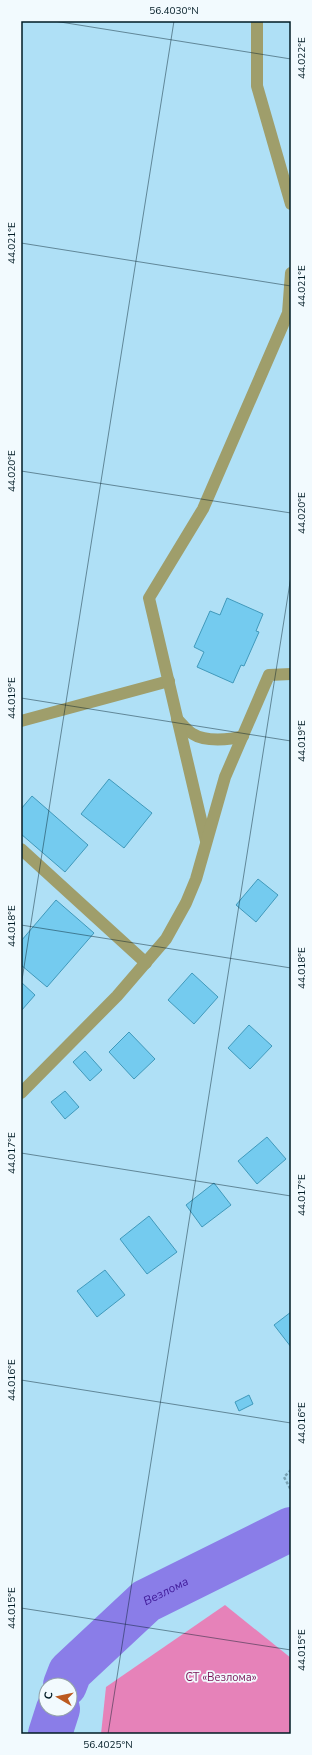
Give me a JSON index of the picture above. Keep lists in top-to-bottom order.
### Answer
{
  "water": ["Везлома"],
  "parks": ["СТ «Везлома»"],
  "north": "left",
  "coordinates": [
    "56.4030°N",
    "44.022°E",
    "44.021°E",
    "44.020°E",
    "44.019°E",
    "44.018°E",
    "44.017°E",
    "44.016°E",
    "44.015°E",
    "56.4025°N"
  ]
}
